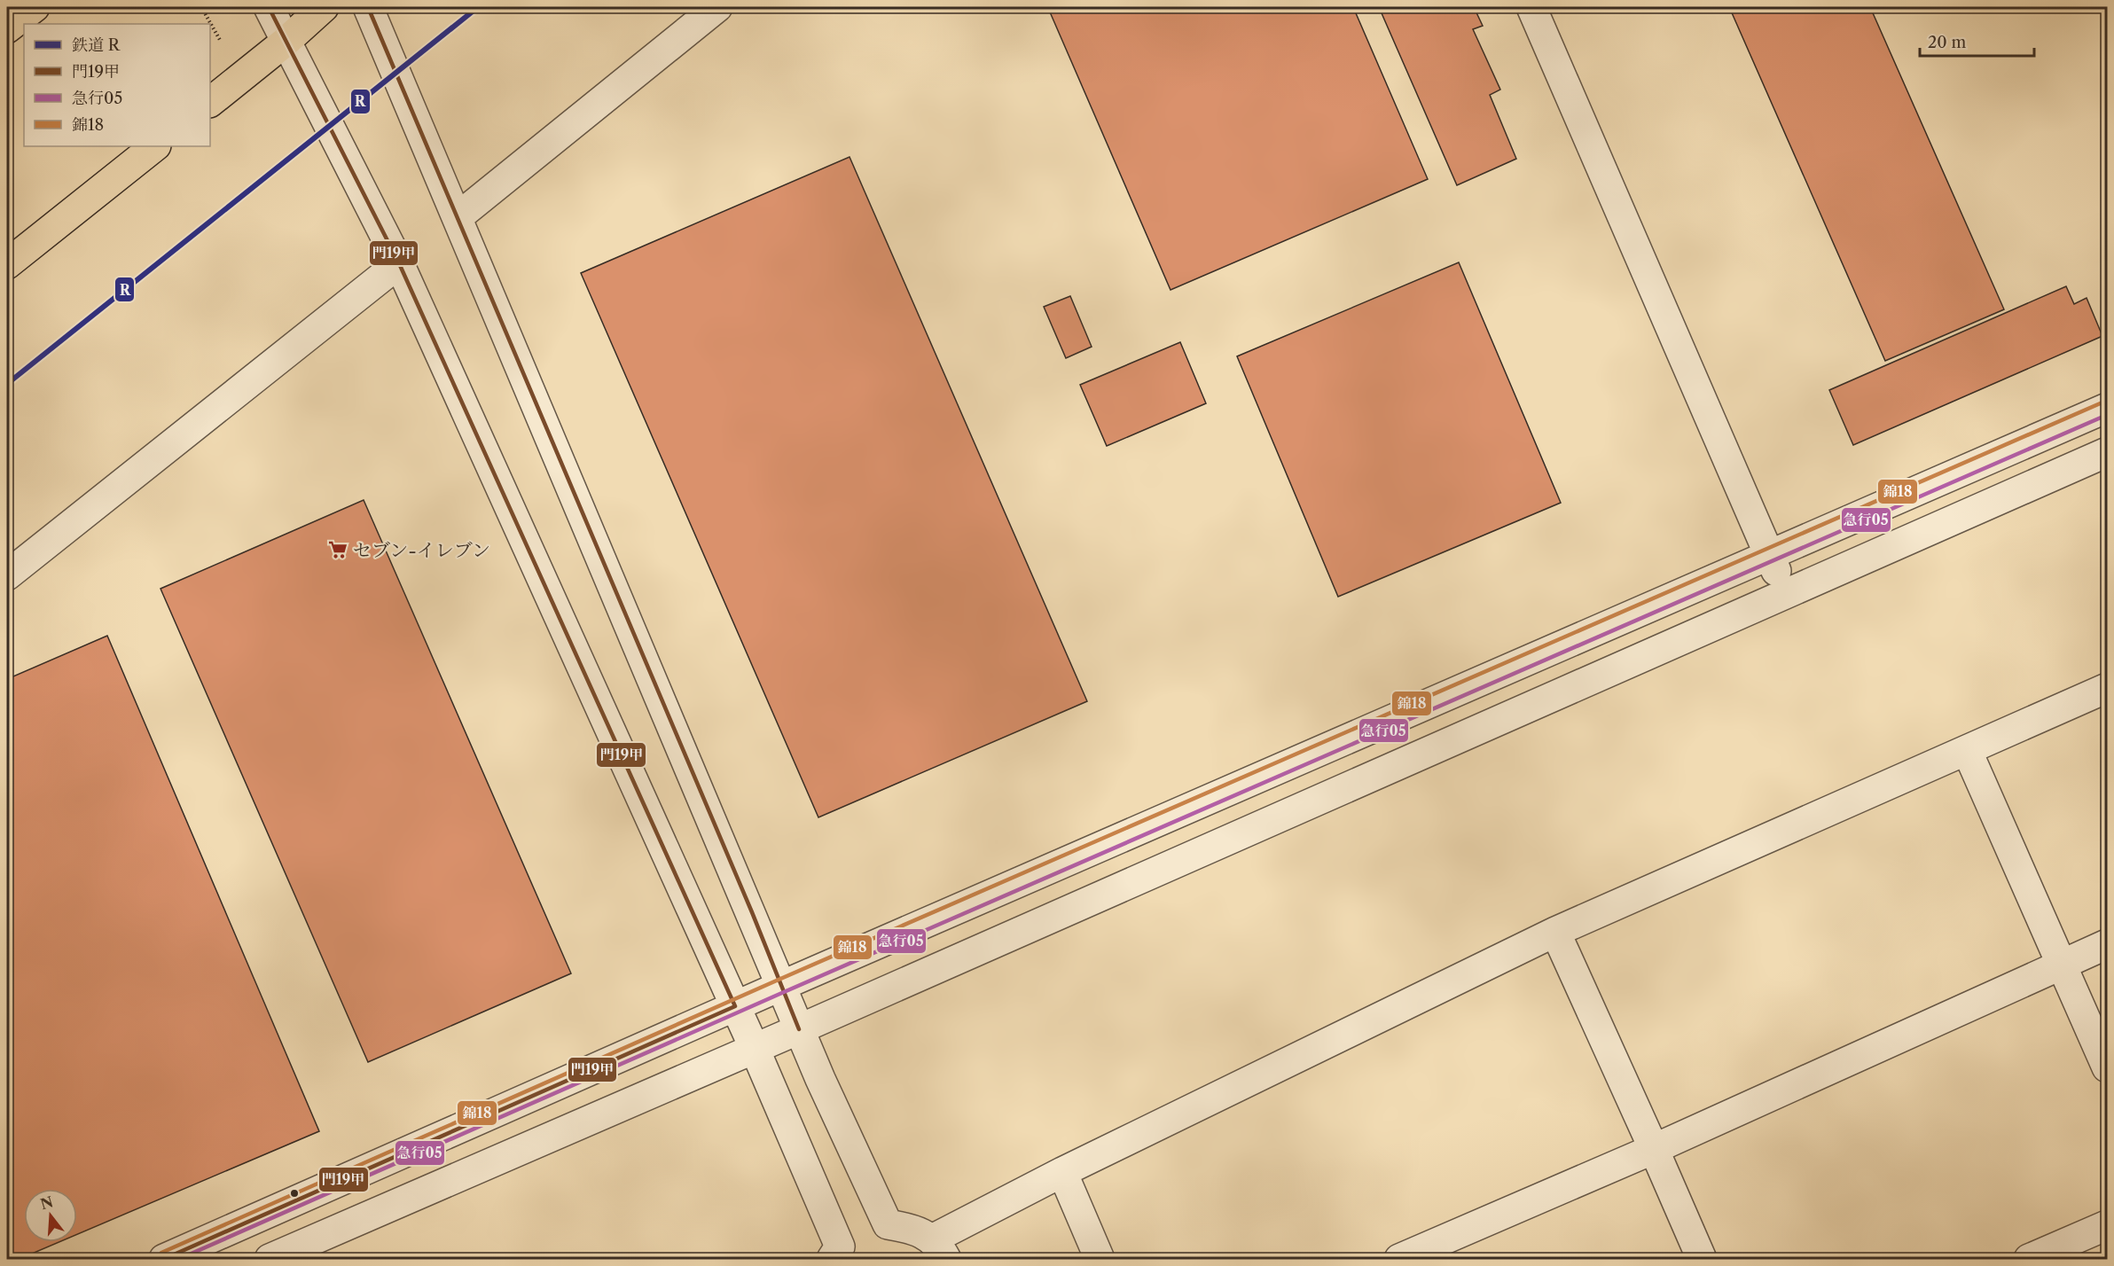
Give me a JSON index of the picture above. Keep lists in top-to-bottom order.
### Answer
{
  "places": {
    "supermarket": ["セブン-イレブン"]
  },
  "lines": [
    "rail line R",
    "transit line 門19甲",
    "transit line 錦18",
    "transit line 急行05"
  ],
  "legend": [
    "鉄道 R",
    "門19甲",
    "急行05",
    "錦18"
  ],
  "scale_bar": "20 m",
  "north": "top"
}
